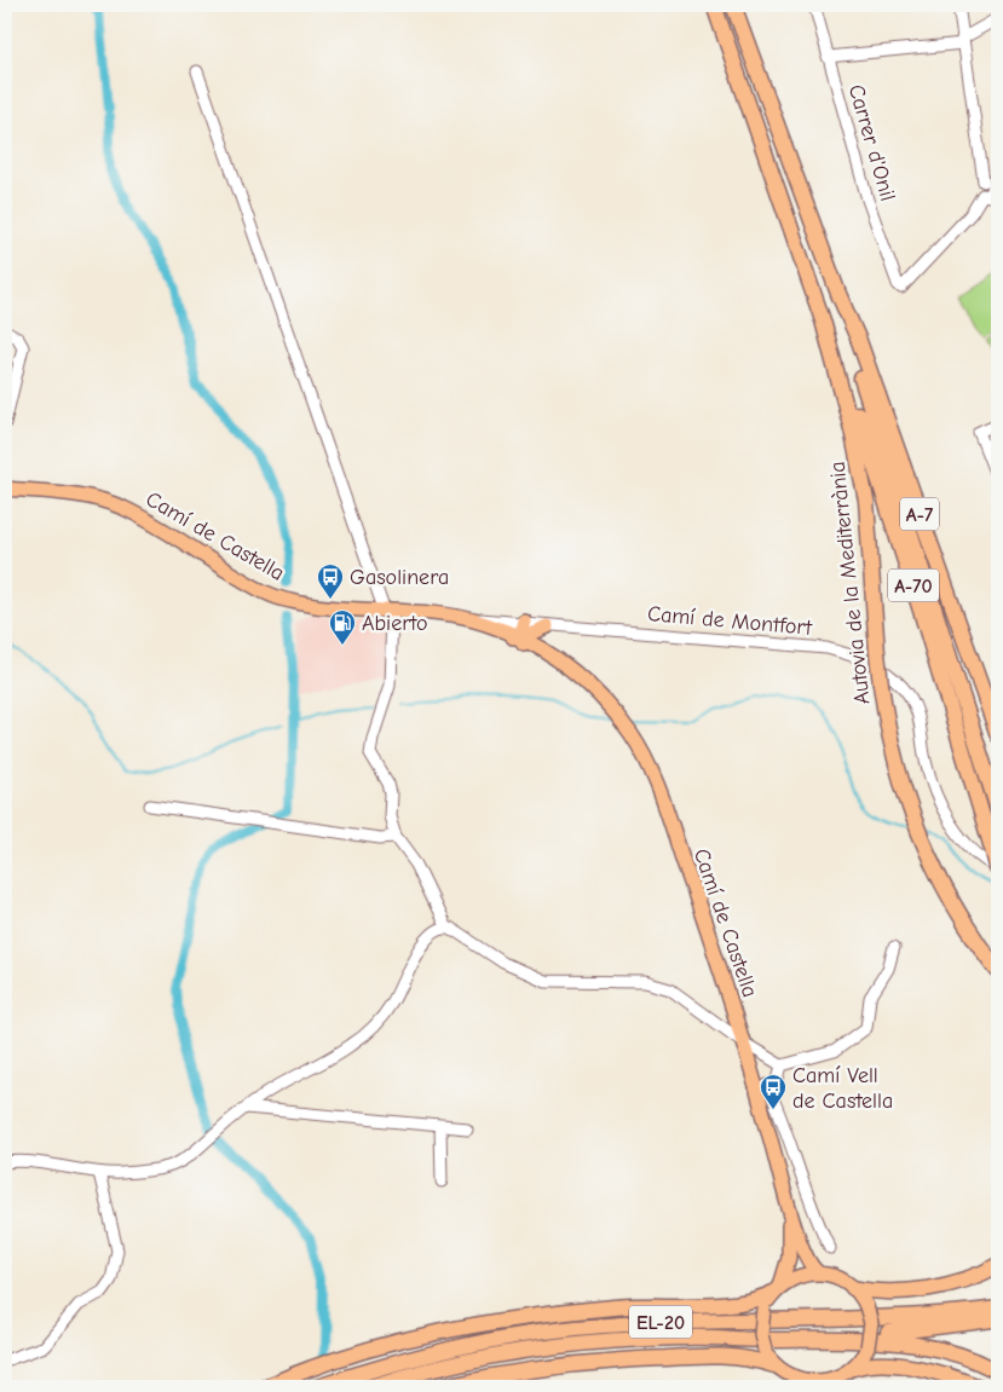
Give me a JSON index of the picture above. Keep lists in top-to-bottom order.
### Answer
{
  "streets": {
    "highway": [
      "A-7",
      "Autovia de la Mediterrània",
      "A-70",
      "EL-20"
    ],
    "main road": ["Camí de Castella"],
    "street": ["Carrer d'Onil", "Camí de Montfort"]
  },
  "crossings": [
    ["A-7", "A-70"],
    ["Camí de Castella", "Camí de Montfort"],
    ["Autovia de la Mediterrània", "A-70"],
    ["A-70", "Camí de Montfort"]
  ],
  "places": {
    "bus stop": ["Gasolinera", "Camí Vell de Castella"],
    "fuel station": ["Abierto"]
  }
}
